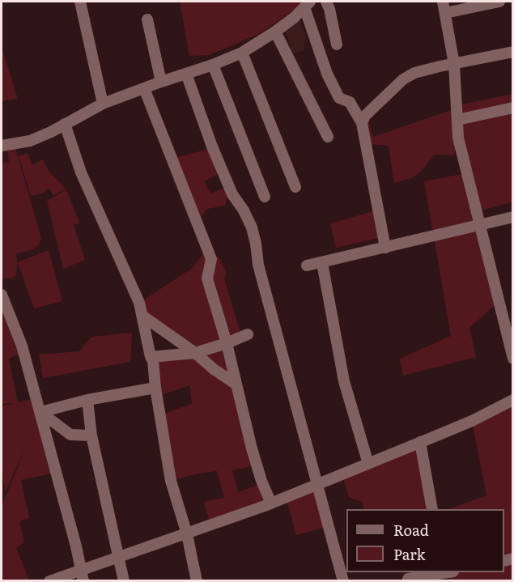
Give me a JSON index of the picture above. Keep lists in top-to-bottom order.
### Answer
{
  "legend": ["Road", "Park"]
}
